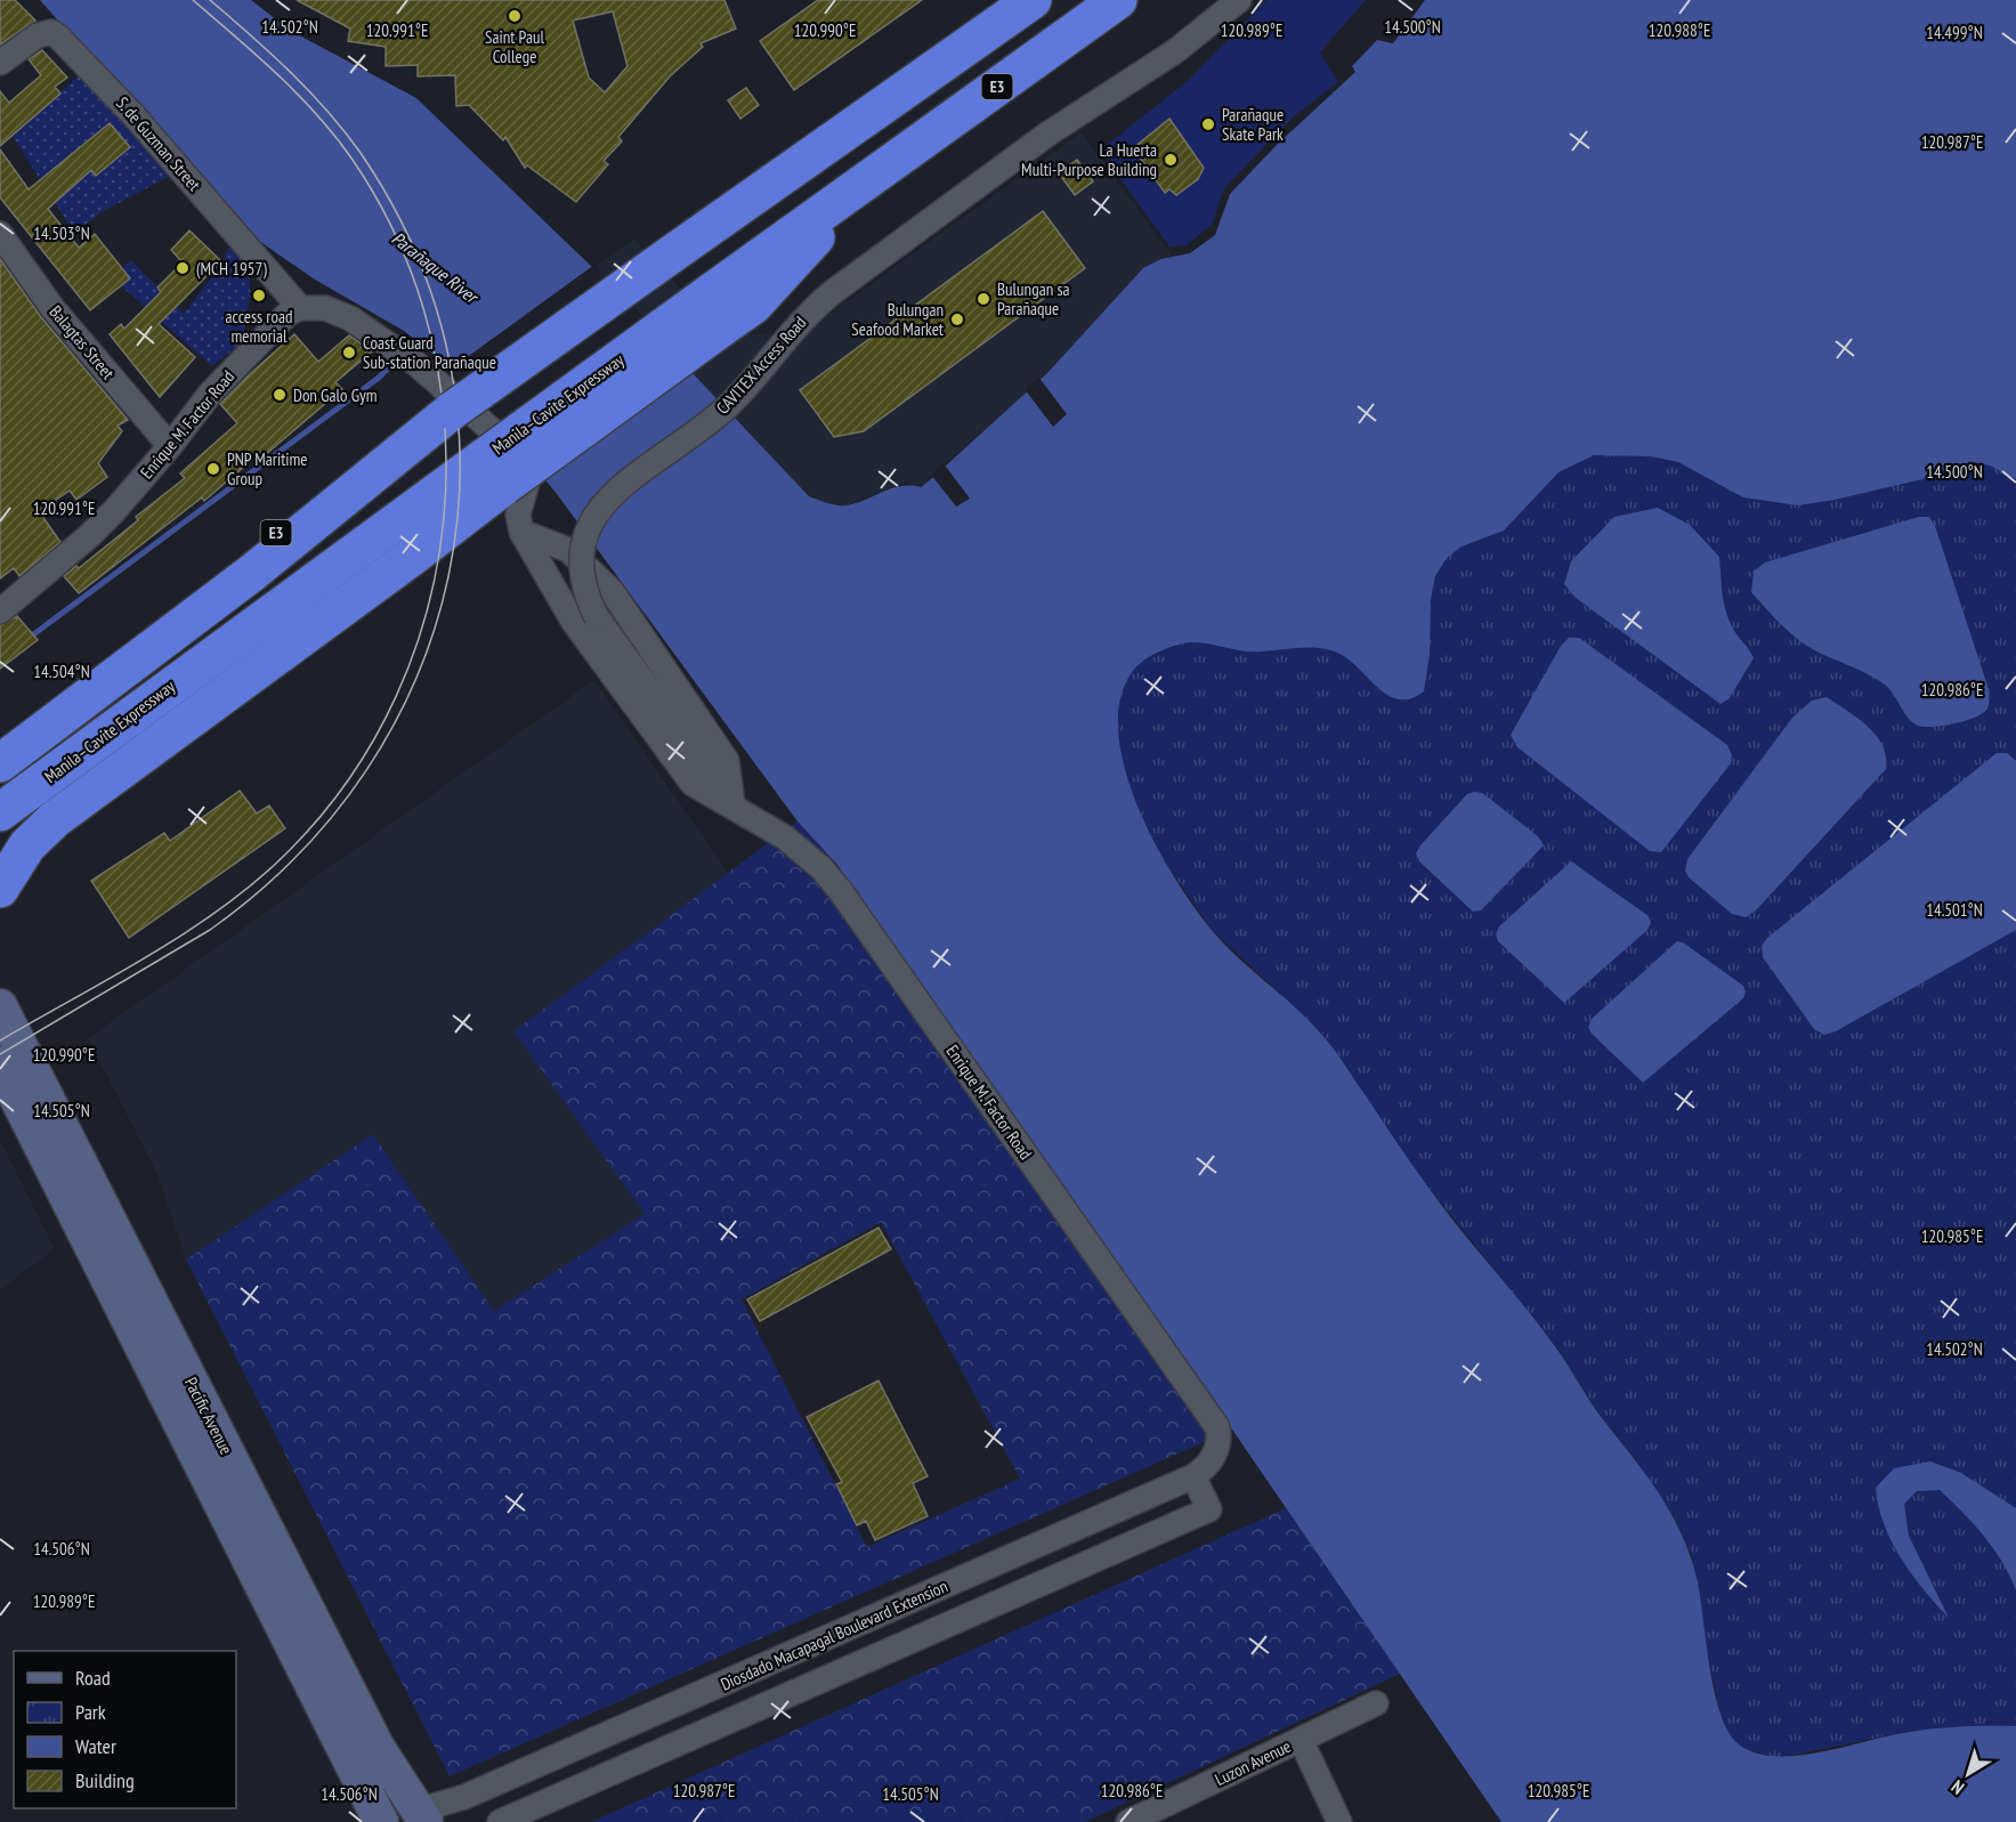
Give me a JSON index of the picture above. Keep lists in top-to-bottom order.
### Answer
{
  "streets": {
    "highway": ["E3", "Manila–Cavite Expressway"],
    "main road": ["Pacific Avenue"],
    "street": [
      "S. de Guzman Street",
      "Balagtas Street",
      "CAVITEX Access Road",
      "Enrique M. Factor Road",
      "Diosdado Macapagal Boulevard Extension",
      "Luzon Avenue"
    ]
  },
  "crossings": [
    ["S. de Guzman Street", "Enrique M. Factor Road"],
    ["Balagtas Street", "Enrique M. Factor Road"],
    ["CAVITEX Access Road", "Enrique M. Factor Road"],
    ["Enrique M. Factor Road", "Diosdado Macapagal Boulevard Extension"],
    ["Pacific Avenue", "Diosdado Macapagal Boulevard Extension"]
  ],
  "water": ["Parañaque River"],
  "places": [
    "Saint Paul College",
    "Parañaque Skate Park",
    "La Huerta Multi-Purpose Building",
    "(MCH 1957)",
    "access road memorial",
    "Bulungan sa Parañaque",
    "Bulungan Seafood Market",
    "Coast Guard Sub-station Parañaque",
    "Don Galo Gym",
    "PNP Maritime Group"
  ],
  "legend": [
    "Road",
    "Park",
    "Water",
    "Building"
  ],
  "north": "bottom left",
  "coordinates": [
    "14.500°N",
    "14.502°N",
    "120.991°E",
    "120.990°E",
    "120.989°E",
    "120.988°E",
    "14.499°N",
    "120.987°E",
    "14.503°N",
    "14.504°N",
    "120.986°E",
    "14.501°N",
    "14.505°N",
    "120.985°E",
    "14.506°N"
  ]
}
